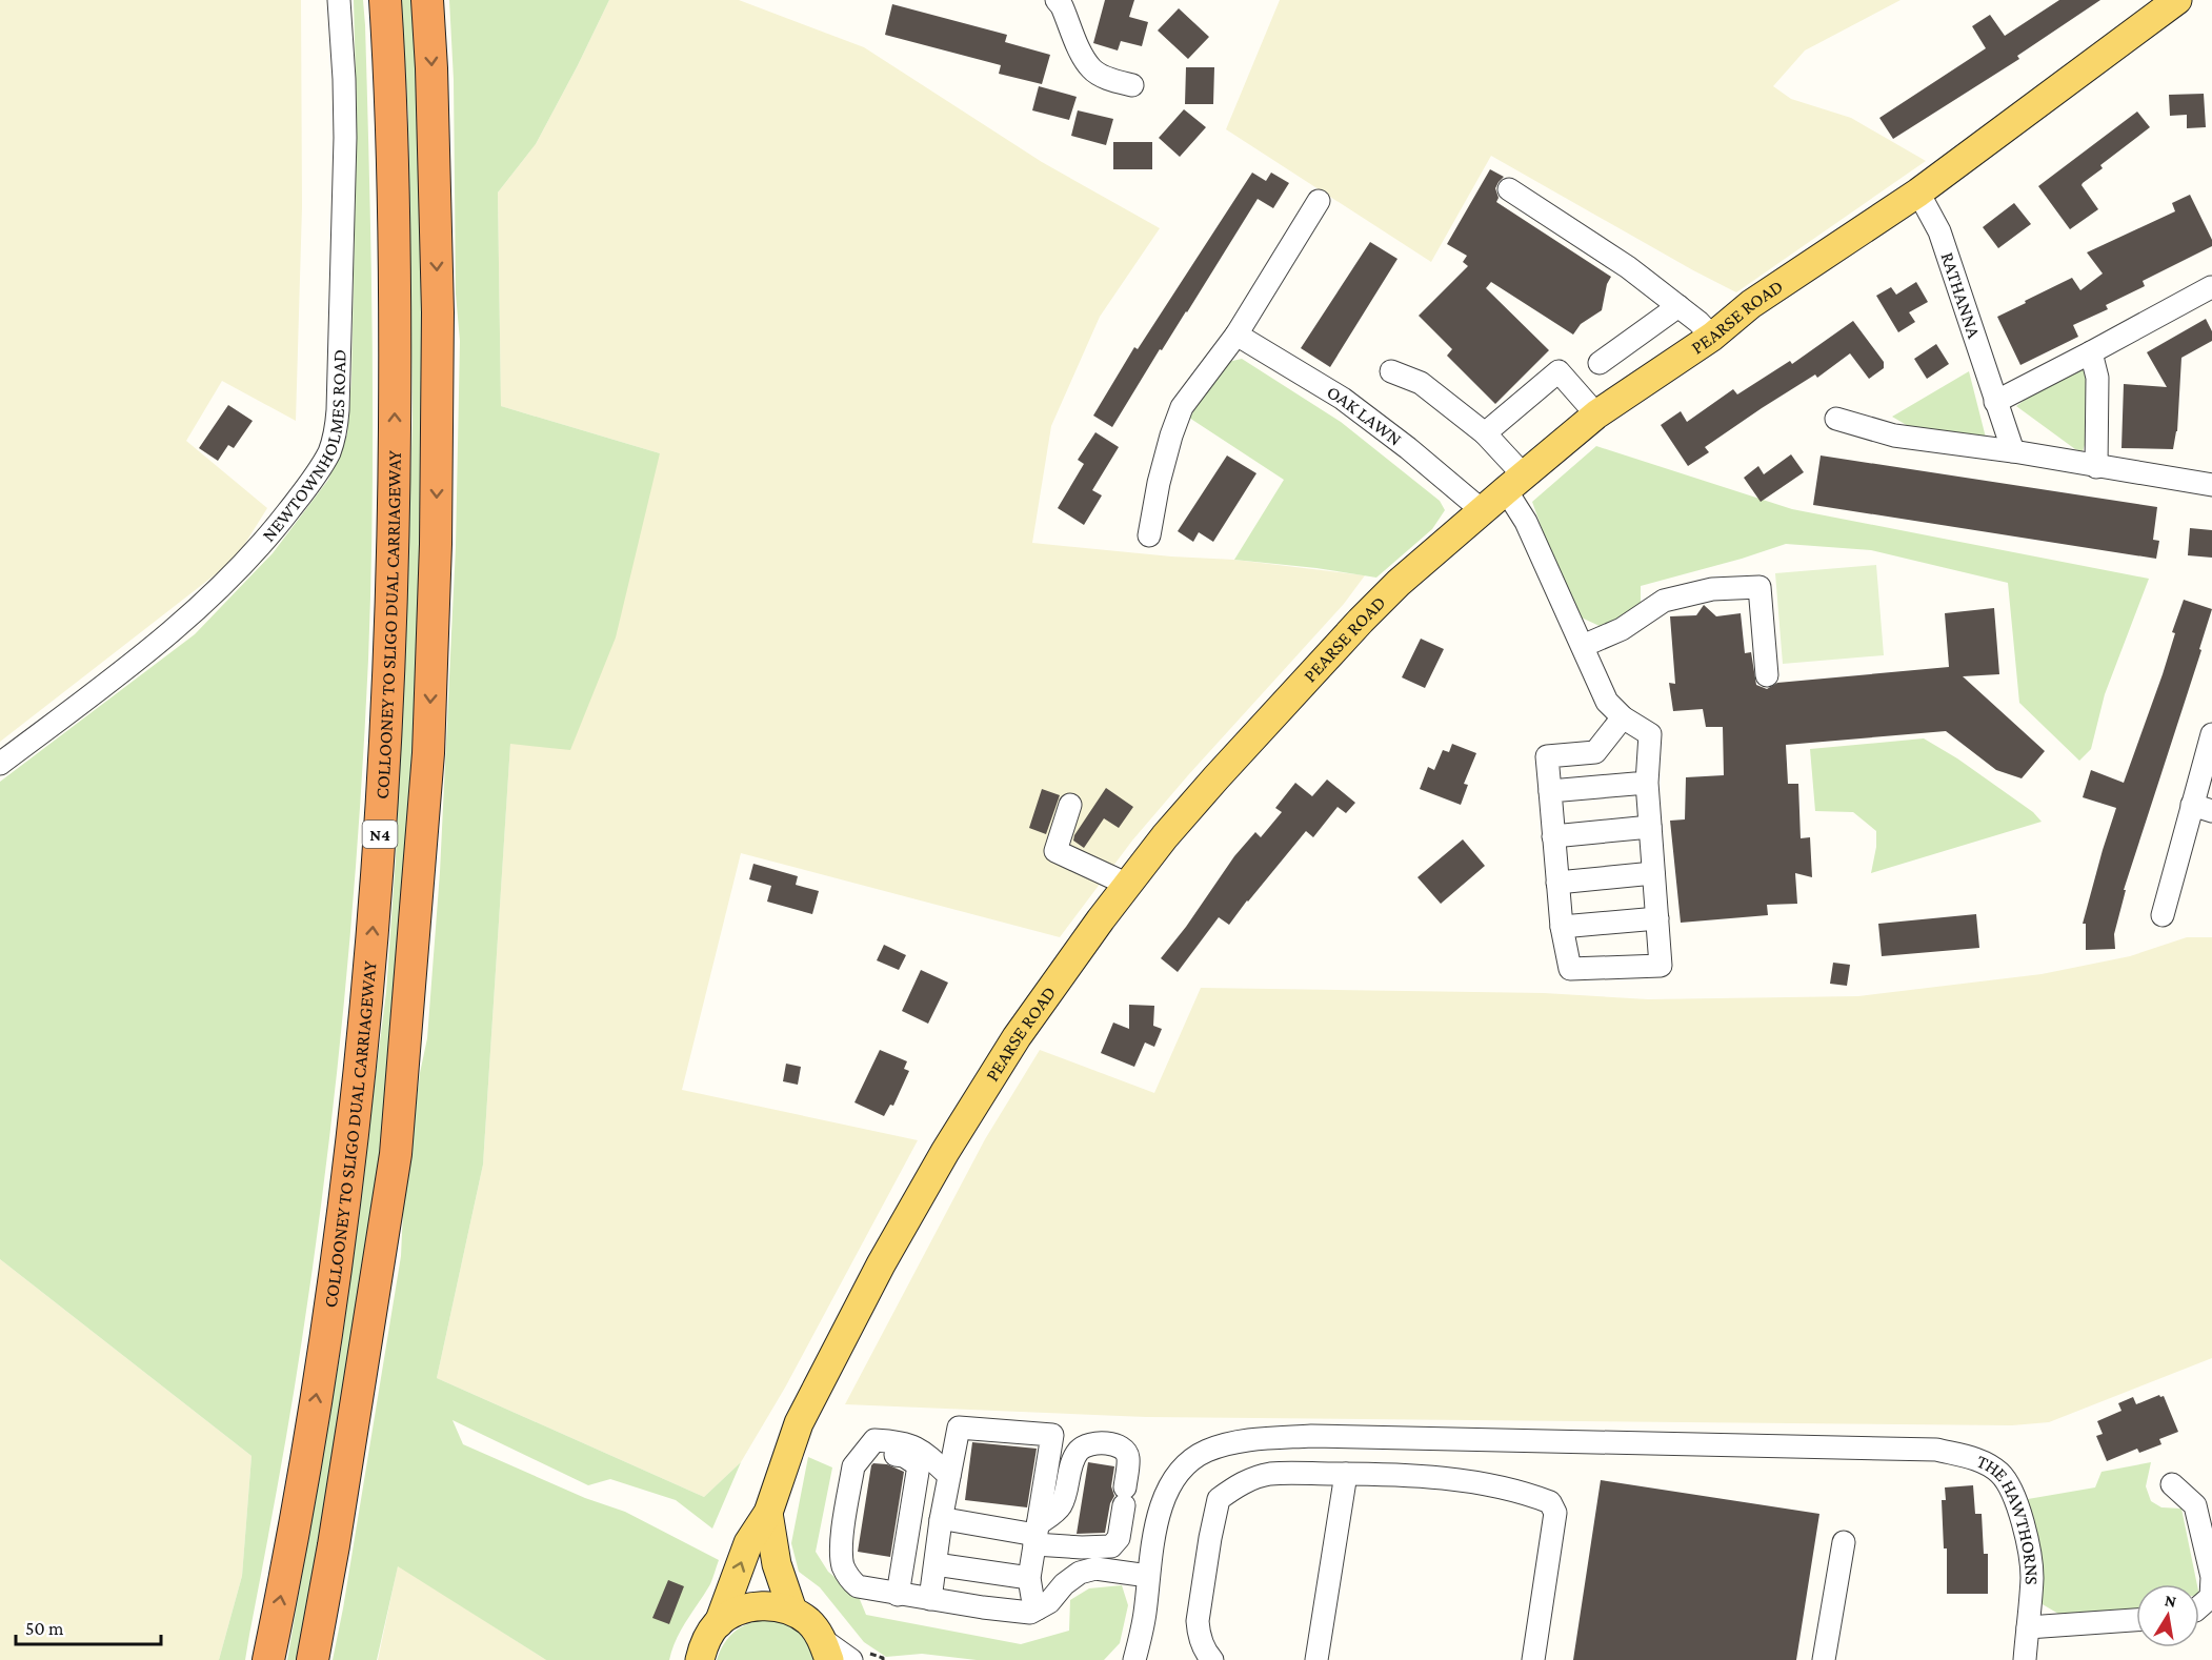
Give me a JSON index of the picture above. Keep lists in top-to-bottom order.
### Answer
{
  "streets": {
    "highway": ["COLLOONEY TO SLIGO DUAL CARRIAGEWAY", "N4"],
    "main road": ["PEARSE ROAD"],
    "street": [
      "RATHANNA",
      "OAK LAWN",
      "NEWTOWNHOLMES ROAD",
      "THE HAWTHORNS"
    ]
  },
  "crossings": [
    ["RATHANNA", "PEARSE ROAD"],
    ["PEARSE ROAD", "OAK LAWN"]
  ],
  "scale_bar": "50 m",
  "north": "top"
}
